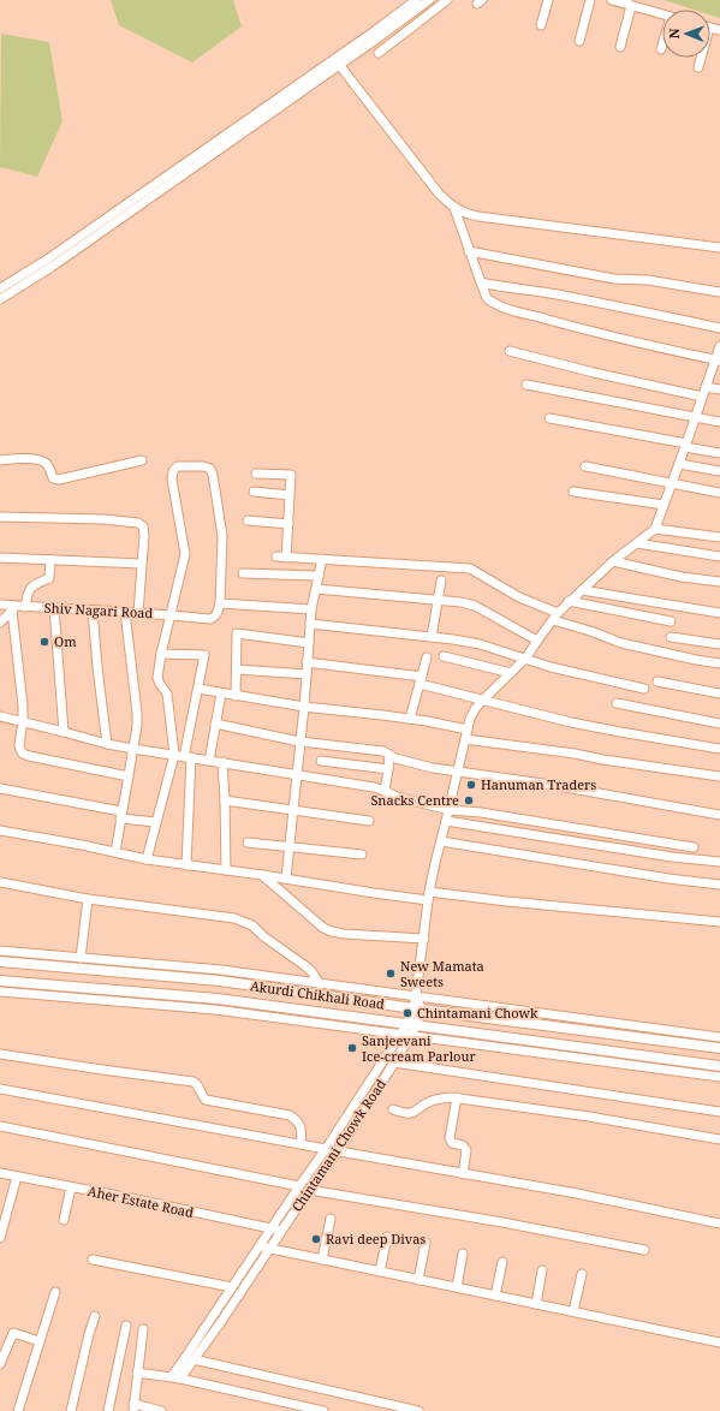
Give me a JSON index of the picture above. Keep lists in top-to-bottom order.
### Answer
{
  "streets": {
    "main road": ["Akurdi Chikhali Road"],
    "street": ["Shiv Nagari Road", "Chintamani Chowk Road", "Aher Estate Road"]
  },
  "crossings": [
    ["Akurdi Chikhali Road", "Chintamani Chowk Road"],
    ["Chintamani Chowk Road", "Aher Estate Road"]
  ],
  "places": [
    "Om",
    "Hanuman Traders",
    "Snacks Centre",
    "New Mamata Sweets",
    "Chintamani Chowk",
    "Sanjeevani Ice-cream Parlour",
    "Ravi deep Divas"
  ],
  "north": "left"
}
